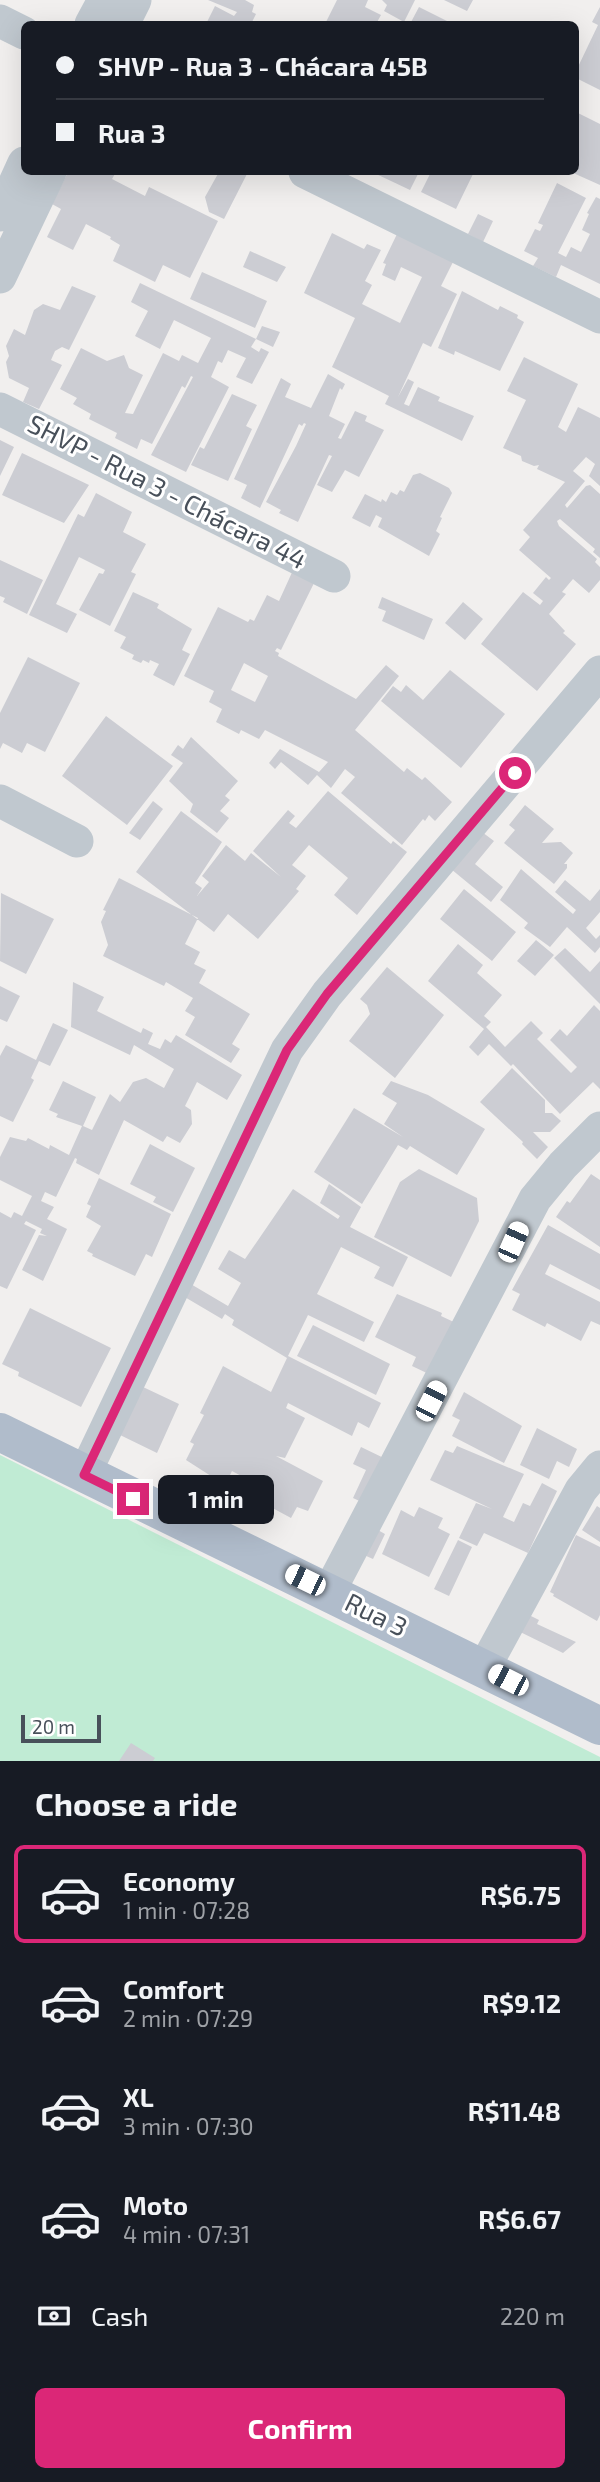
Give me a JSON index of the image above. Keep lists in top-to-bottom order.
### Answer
{
  "streets": {
    "main road": ["Rua 3"],
    "street": ["SHVP - Rua 3 - Chácara 44"]
  },
  "scale_bar": "20 m",
  "page": {
    "banner": ["SHVP - Rua 3 - Chácara 45B", "Rua 3"],
    "bubble": "1 min",
    "scale": "20 m",
    "heading": "Choose a ride",
    "list": [
      {
        "name": "Economy",
        "note": "1 min · 07:28",
        "value": "R$6.75"
      },
      {
        "name": "Comfort",
        "note": "2 min · 07:29",
        "value": "R$9.12"
      },
      {
        "name": "XL",
        "note": "3 min · 07:30",
        "value": "R$11.48"
      },
      {
        "name": "Moto",
        "note": "4 min · 07:31",
        "value": "R$6.67"
      }
    ],
    "pay": ["Cash", "220 m"],
    "buttons": "Confirm"
  }
}
